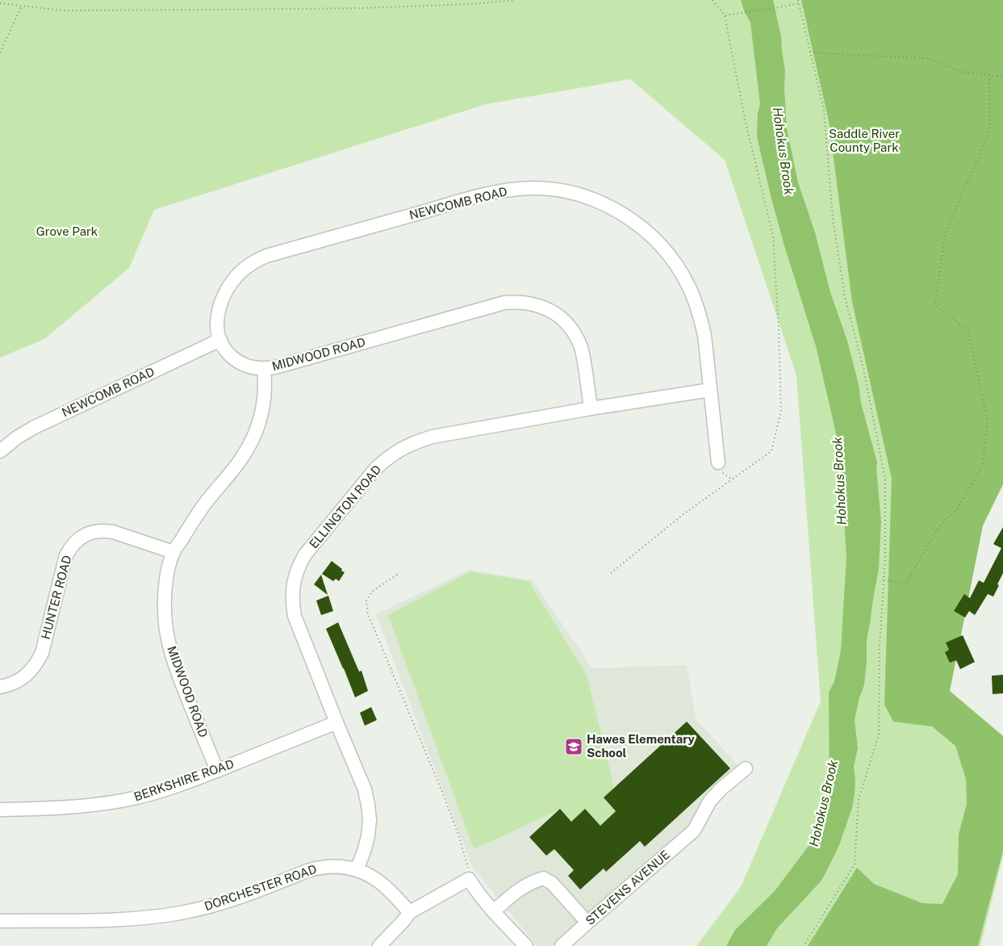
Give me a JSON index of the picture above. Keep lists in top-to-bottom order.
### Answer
{
  "streets": {
    "street": [
      "NEWCOMB ROAD",
      "MIDWOOD ROAD",
      "ELLINGTON ROAD",
      "HUNTER ROAD",
      "BERKSHIRE ROAD",
      "DORCHESTER ROAD",
      "STEVENS AVENUE"
    ]
  },
  "crossings": [
    ["NEWCOMB ROAD", "MIDWOOD ROAD"],
    ["NEWCOMB ROAD", "ELLINGTON ROAD"],
    ["MIDWOOD ROAD", "ELLINGTON ROAD"],
    ["MIDWOOD ROAD", "HUNTER ROAD"],
    ["MIDWOOD ROAD", "BERKSHIRE ROAD"],
    ["ELLINGTON ROAD", "BERKSHIRE ROAD"],
    ["ELLINGTON ROAD", "DORCHESTER ROAD"]
  ],
  "water": ["Hohokus Brook"],
  "parks": ["Saddle River County Park", "Grove Park"],
  "places": {
    "school or university": ["Hawes Elementary School"]
  }
}
